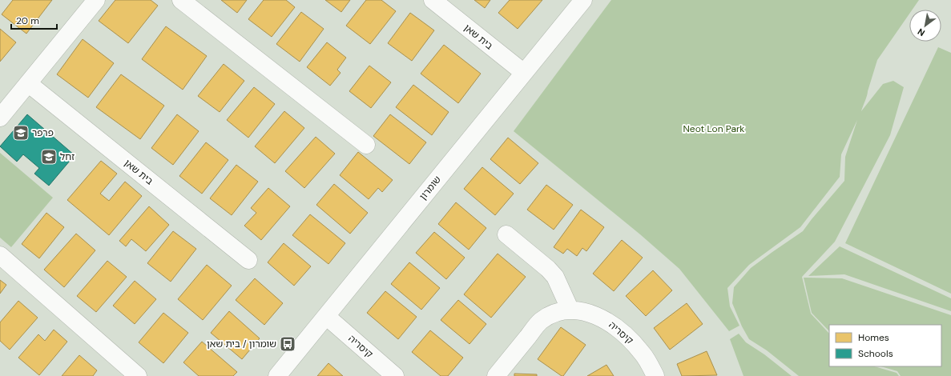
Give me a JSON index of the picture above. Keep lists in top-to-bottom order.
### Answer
{
  "streets": {
    "street": ["בית שאן", "שומרון", "קיסריה"]
  },
  "crossings": [
    ["בית שאן", "שומרון"],
    ["שומרון", "קיסריה"]
  ],
  "parks": ["Neot Lon Park"],
  "places": {
    "school or university": ["פרפר", "זחל"],
    "bus stop": ["שומרון / בית שאן"]
  },
  "legend": ["Homes", "Schools"],
  "scale_bar": "20 m",
  "north": "bottom left"
}
